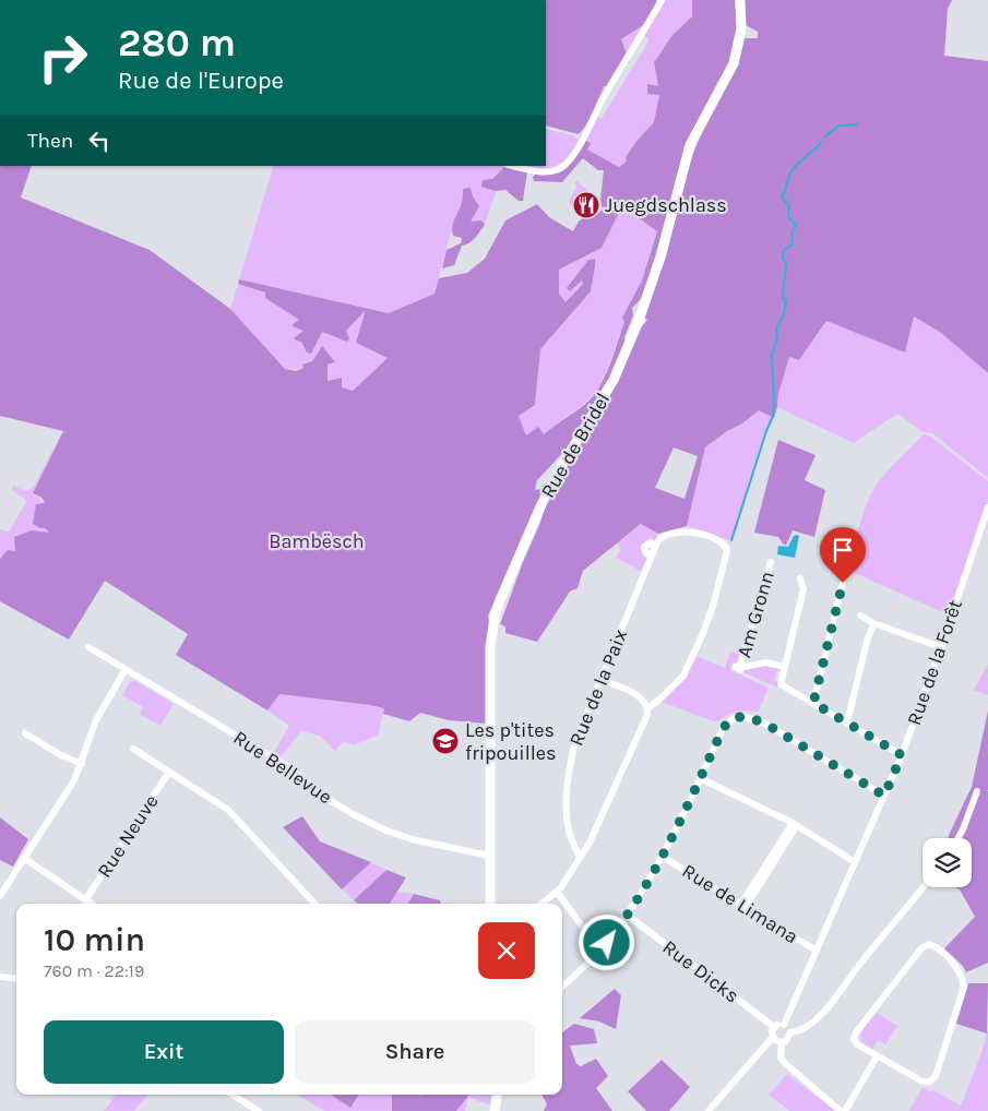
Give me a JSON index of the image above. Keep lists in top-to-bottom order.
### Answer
{
  "streets": {
    "main road": ["Rue de Bridel"],
    "street": [
      "Am Gronn",
      "Rue de la Forêt",
      "Rue de la Paix",
      "Rue Bellevue",
      "Rue Neuve",
      "Rue de Limana",
      "Rue Dicks"
    ]
  },
  "crossings": [
    ["Rue de Bridel", "Rue Bellevue"],
    ["Am Gronn", "Rue de la Forêt"],
    ["Rue de la Forêt", "Rue de Limana"],
    ["Rue de la Forêt", "Rue Dicks"]
  ],
  "parks": ["Bambësch"],
  "places": {
    "restaurant": ["Juegdschlass"],
    "school or university": ["Les p'tites fripouilles"]
  },
  "page": {
    "turn": ["280 m", "Rue de l'Europe"],
    "then": "Then",
    "heading": ["10 min", "760 m · 22:19"],
    "buttons": ["Exit", "Share"]
  }
}
